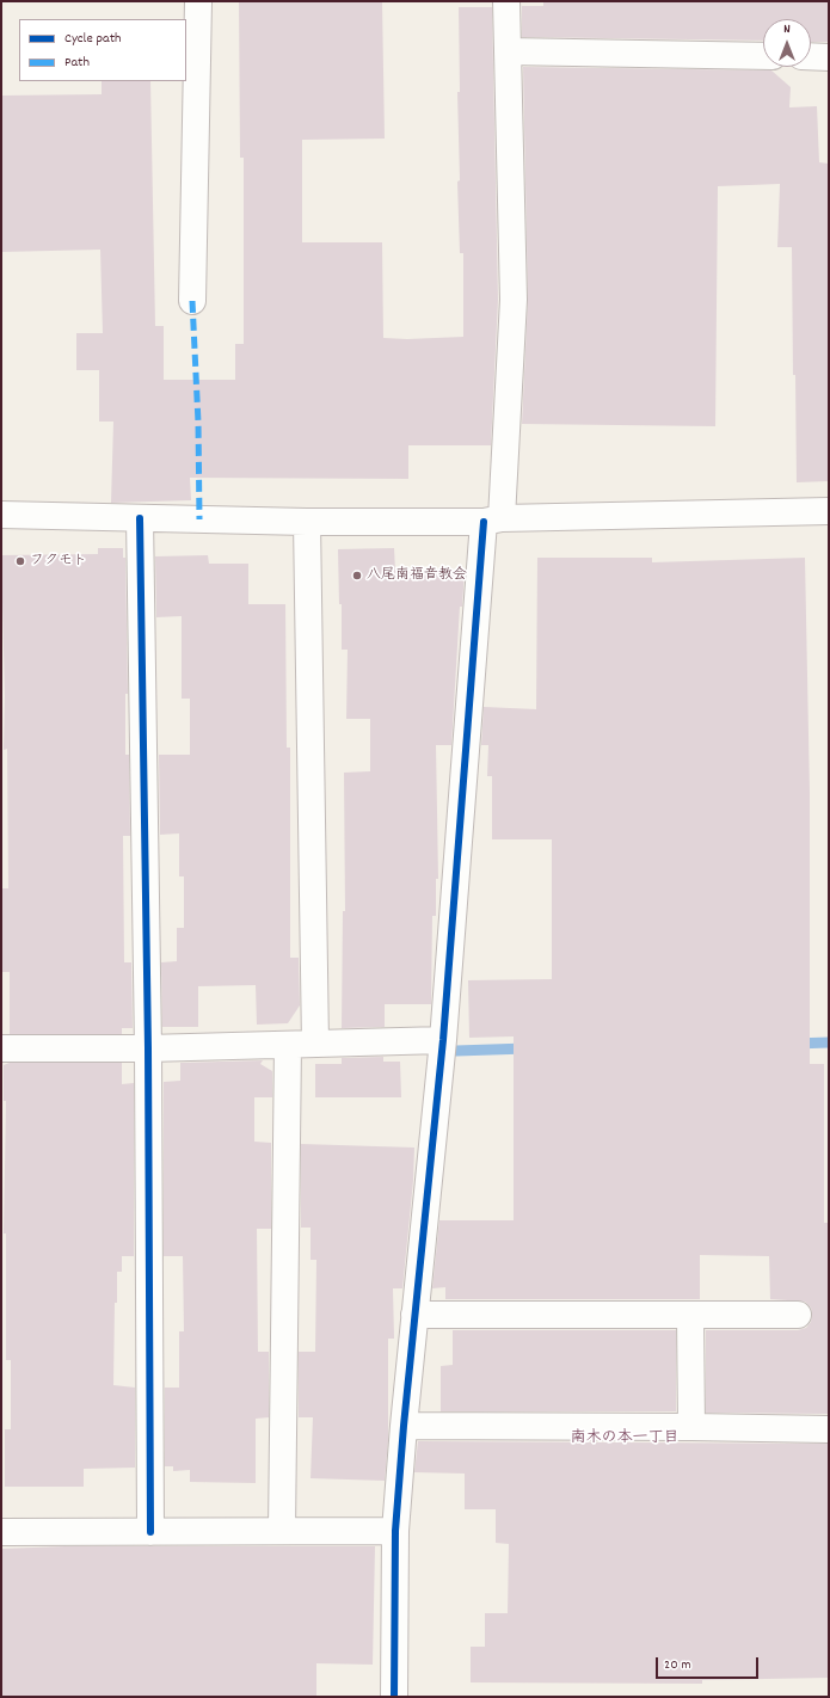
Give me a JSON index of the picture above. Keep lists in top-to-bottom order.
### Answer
{
  "districts": ["南木の本一丁目"],
  "places": ["フクモト", "八尾南福音教会"],
  "legend": ["Cycle path", "Path"],
  "scale_bar": "20 m",
  "north": "top"
}
